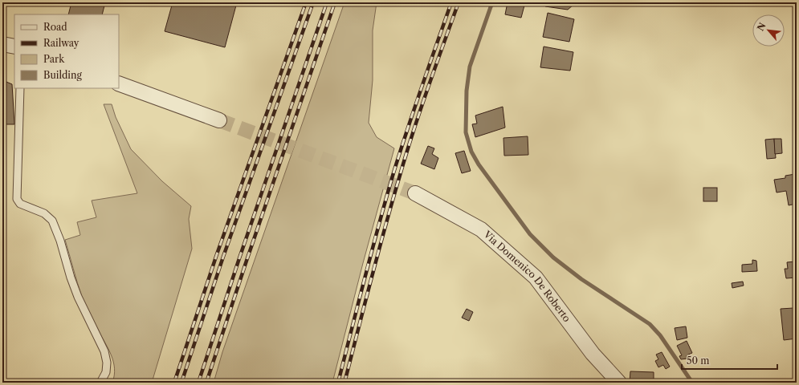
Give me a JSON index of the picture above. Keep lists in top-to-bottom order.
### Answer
{
  "streets": {
    "street": ["Via Domenico De Roberto"]
  },
  "legend": [
    "Road",
    "Railway",
    "Park",
    "Building"
  ],
  "scale_bar": "50 m",
  "north": "top left"
}
